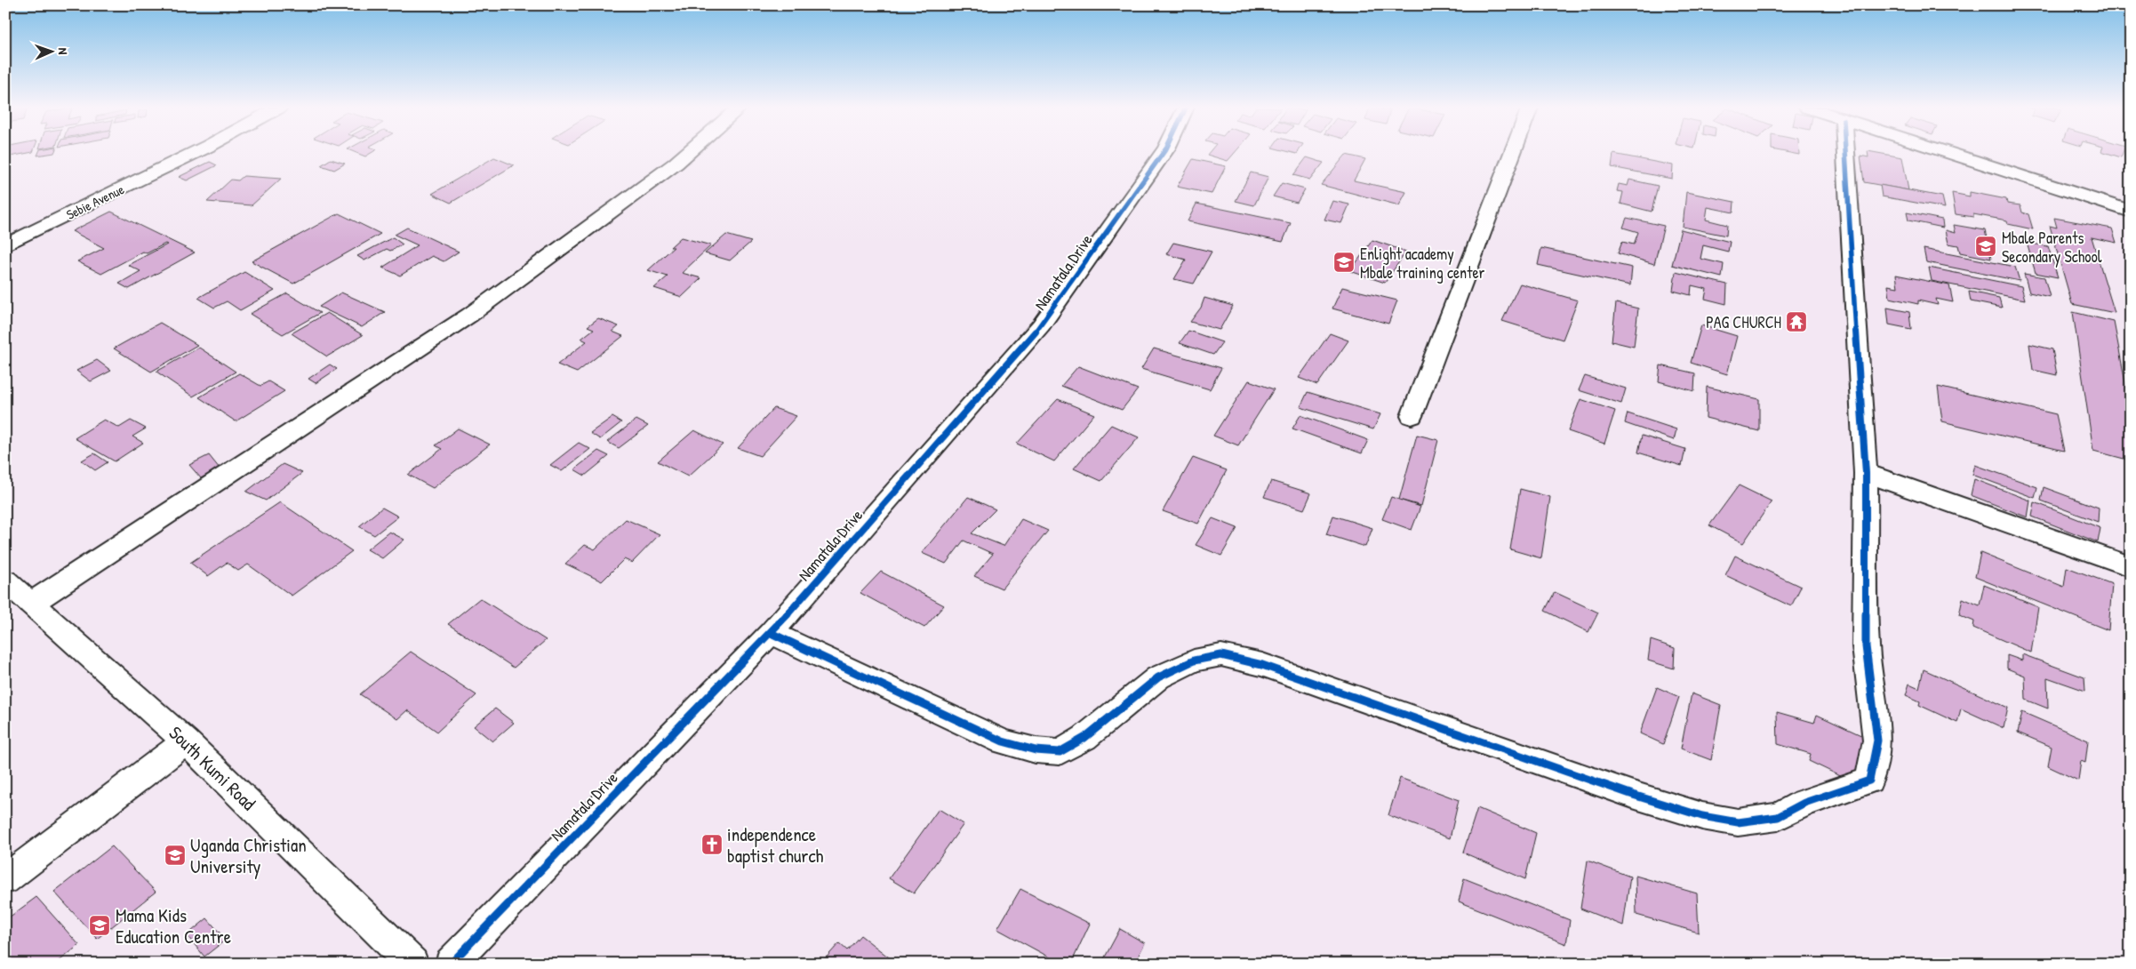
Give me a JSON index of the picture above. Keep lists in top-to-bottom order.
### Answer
{
  "streets": {
    "street": ["Sebie Avenue", "Namatala Drive", "South Kumi Road"]
  },
  "places": {
    "school or university": [
      "Mbale Parents Secondary School",
      "Enlight academy Mbale training center",
      "Uganda Christian University",
      "Mama Kids Education Centre"
    ],
    "temple": ["PAG CHURCH"],
    "church": ["independence baptist church"]
  },
  "north": "right"
}
